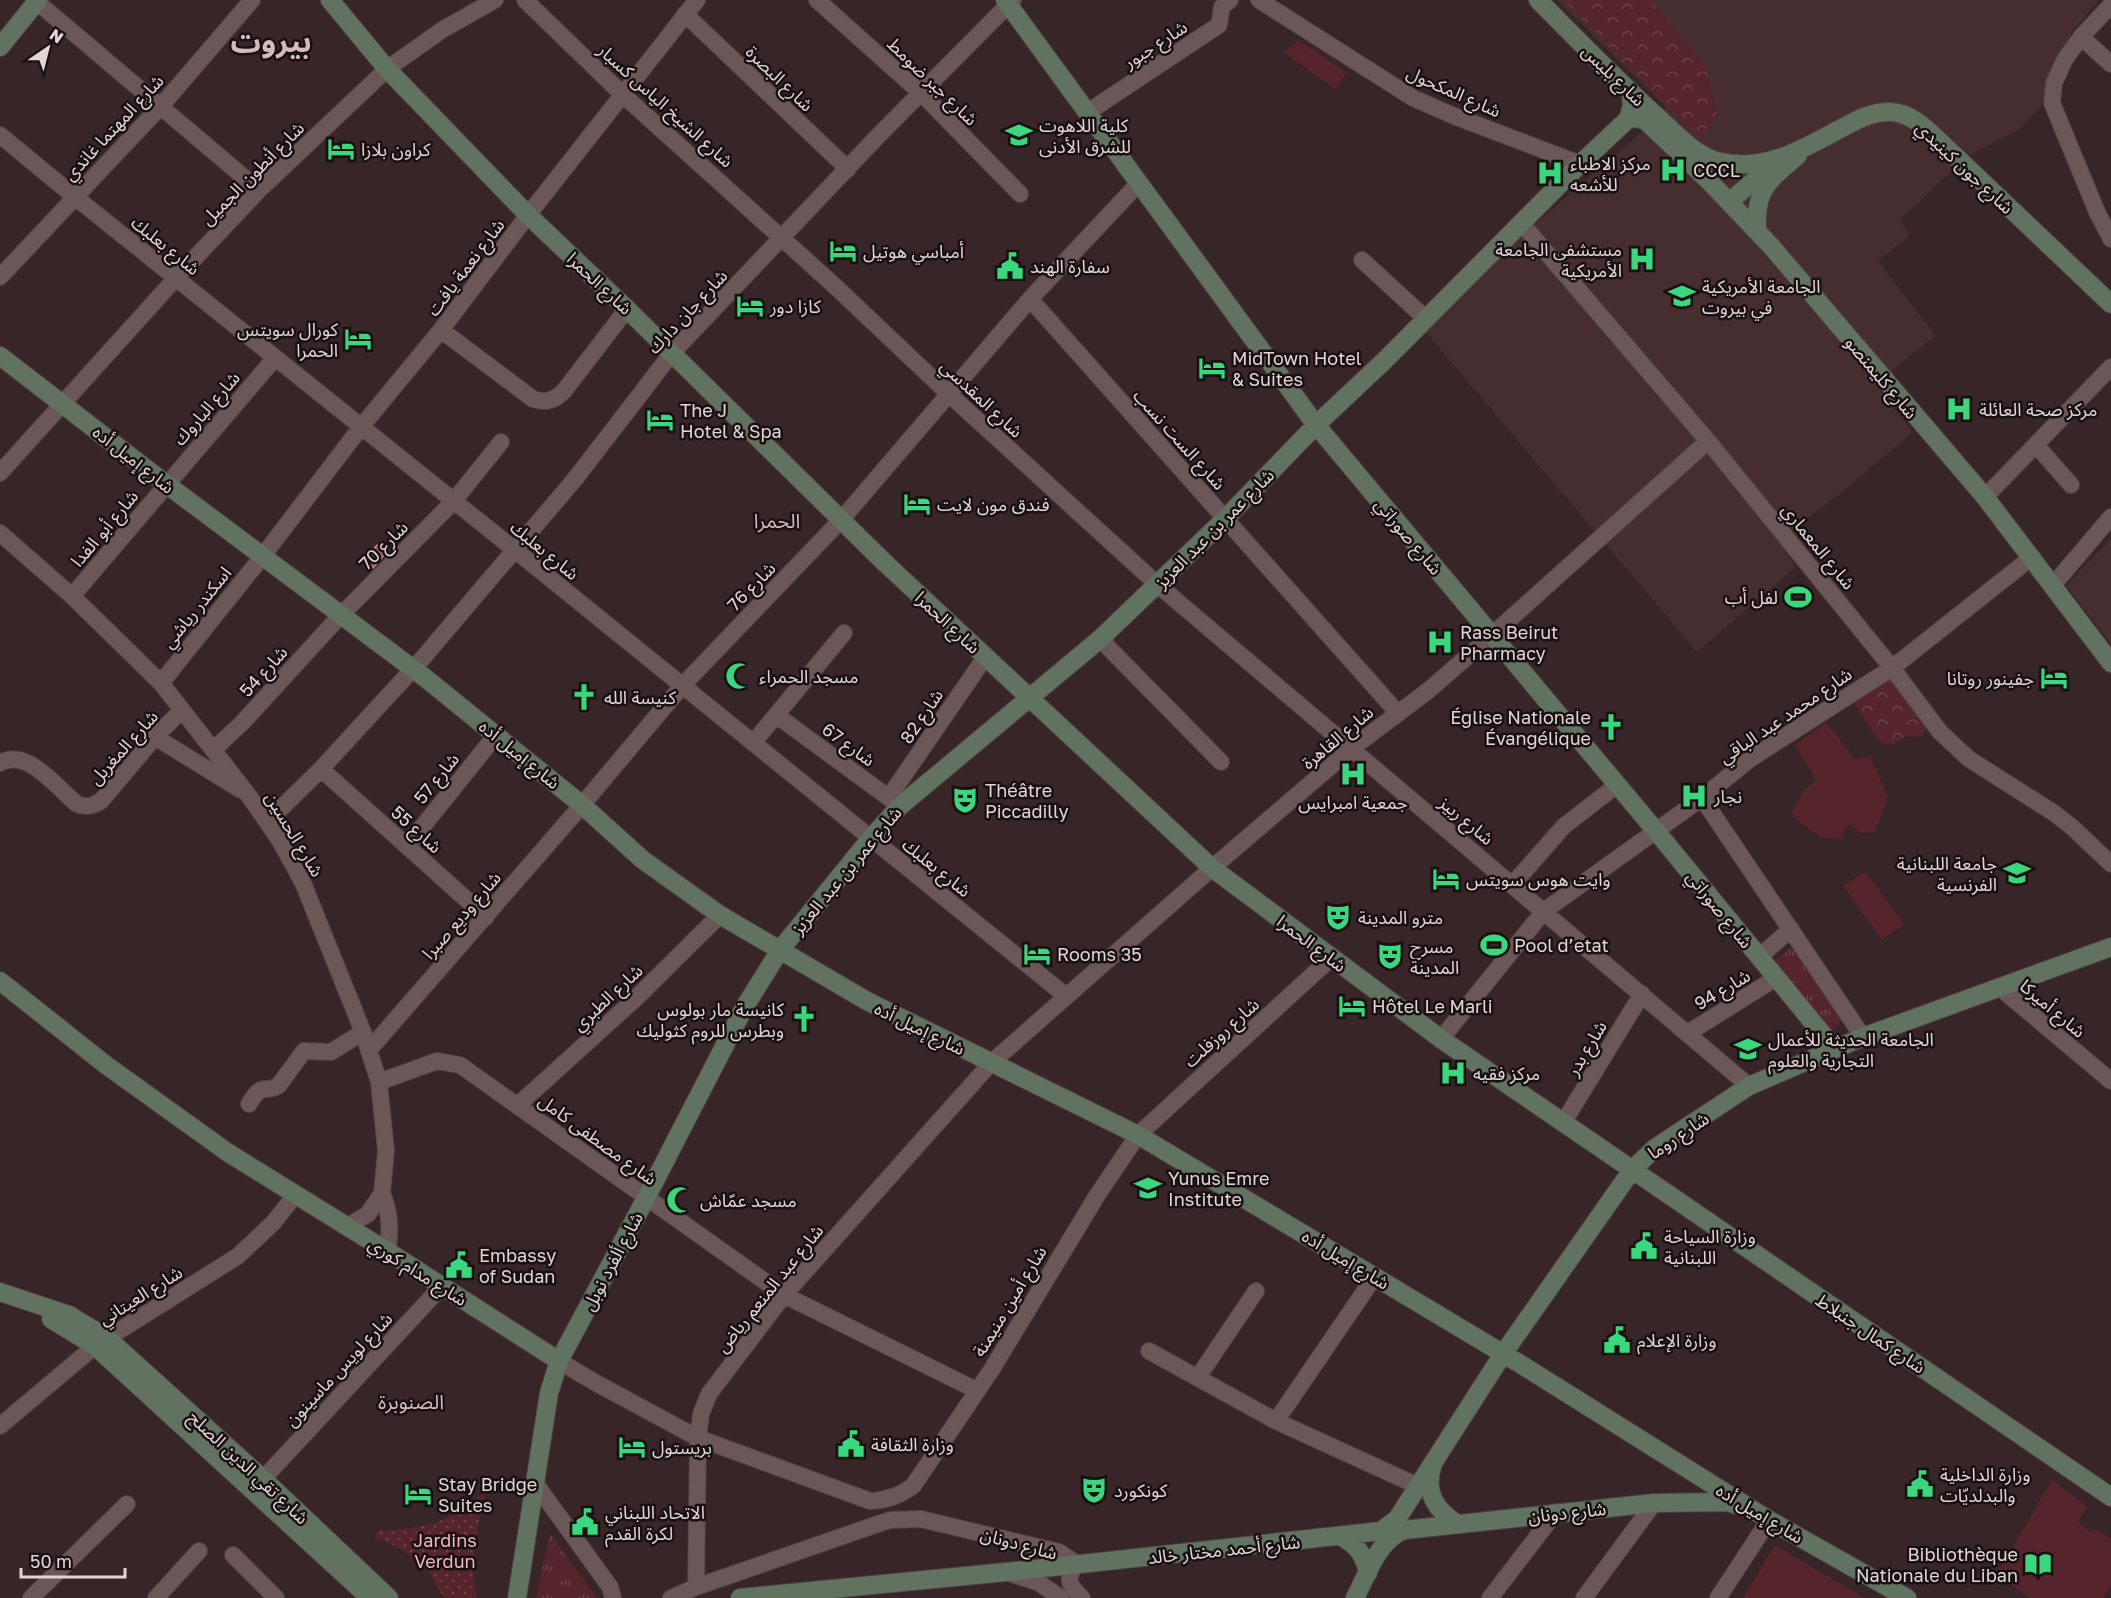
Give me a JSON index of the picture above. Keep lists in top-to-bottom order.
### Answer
{
  "streets": {
    "street": [
      "شارع جبور",
      "شارع بليس",
      "شارع البصرة",
      "شارع جبر ضومط",
      "شارع المكحول",
      "شارع الشيخ الياس كسبار",
      "شارع المهتما غاندي",
      "شارع جون كينيدي",
      "شارع أنطون الجميل",
      "شارع بعلبك",
      "شارع نعمة يافت",
      "شارع الحمرا",
      "شارع جان دارك",
      "شارع كليمنصو",
      "شارع المقدسي",
      "شارع الباروك",
      "شارع الست نسب",
      "شارع إميل أده",
      "شارع أبو الفدا",
      "شارع عمر بن عبد العزيز",
      "شارع صوراتي",
      "شارع 70",
      "شارع المعماري",
      "شارع 76",
      "اسكندر رياشي",
      "شارع 54",
      "شارع محمد عبد الباقي",
      "شارع 82",
      "شارع القاهرة",
      "شارع 67",
      "شارع المغربل",
      "شارع 57",
      "شارع ربيز",
      "شارع 55",
      "شارع الحسين",
      "شارع وديع صبرا",
      "شارع 94",
      "شارع الطبري",
      "شارع أميركا",
      "شارع روزفلت",
      "شارع بدر",
      "شارع روما",
      "شارع مصطفى كامل",
      "شارع ألفرد نوبل",
      "شارع مدام كوري",
      "شارع عبد المنعم رياض",
      "شارع العيتاني",
      "شارع أمين منيمنة",
      "شارع كمال جنبلاط",
      "شارع لويس ماسينون",
      "شارع تقي الدين الصلح",
      "شارع دونان",
      "شارع أحمد مختار خالد"
    ]
  },
  "crossings": [
    ["شارع جبور", "شارع صوراتي"],
    ["شارع بليس", "شارع جون كينيدي"],
    ["شارع البصرة", "شارع نعمة يافت"],
    ["شارع البصرة", "شارع جان دارك"],
    ["شارع جبر ضومط", "شارع جان دارك"],
    ["شارع المكحول", "شارع عمر بن عبد العزيز"],
    ["شارع الشيخ الياس كسبار", "شارع نعمة يافت"],
    ["شارع الشيخ الياس كسبار", "شارع جان دارك"],
    ["شارع الشيخ الياس كسبار", "شارع المقدسي"],
    ["شارع المهتما غاندي", "شارع بعلبك"],
    ["شارع أنطون الجميل", "شارع بعلبك"],
    ["شارع أنطون الجميل", "شارع الحمرا"],
    ["شارع أنطون الجميل", "شارع إميل أده"],
    ["شارع بعلبك", "شارع نعمة يافت"],
    ["شارع بعلبك", "شارع جان دارك"],
    ["شارع بعلبك", "شارع الباروك"],
    ["شارع بعلبك", "شارع عمر بن عبد العزيز"],
    ["شارع بعلبك", "شارع 70"],
    ["شارع بعلبك", "شارع 76"],
    ["شارع بعلبك", "شارع القاهرة"],
    ["شارع نعمة يافت", "شارع الحمرا"],
    ["شارع نعمة يافت", "شارع إميل أده"],
    ["شارع نعمة يافت", "اسكندر رياشي"],
    ["شارع الحمرا", "شارع جان دارك"],
    ["شارع الحمرا", "شارع عمر بن عبد العزيز"],
    ["شارع الحمرا", "شارع 76"],
    ["شارع الحمرا", "شارع محمد عبد الباقي"],
    ["شارع الحمرا", "شارع 82"],
    ["شارع الحمرا", "شارع القاهرة"],
    ["شارع الحمرا", "شارع روزفلت"],
    ["شارع الحمرا", "شارع بدر"],
    ["شارع الحمرا", "شارع روما"],
    ["شارع الحمرا", "شارع كمال جنبلاط"],
    ["شارع جان دارك", "شارع المقدسي"],
    ["شارع جان دارك", "شارع إميل أده"],
    ["شارع جان دارك", "شارع صوراتي"],
    ["شارع جان دارك", "شارع 55"],
    ["شارع جان دارك", "شارع الحسين"],
    ["شارع كليمنصو", "شارع عمر بن عبد العزيز"],
    ["شارع كليمنصو", "شارع محمد عبد الباقي"],
    ["شارع المقدسي", "شارع عمر بن عبد العزيز"],
    ["شارع المقدسي", "شارع 76"],
    ["شارع المقدسي", "شارع ربيز"],
    ["شارع الباروك", "شارع إميل أده"],
    ["شارع الباروك", "شارع أبو الفدا"],
    ["شارع الست نسب", "شارع عمر بن عبد العزيز"],
    ["شارع الست نسب", "شارع 76"],
    ["شارع الست نسب", "شارع القاهرة"],
    ["شارع إميل أده", "شارع أبو الفدا"],
    ["شارع إميل أده", "شارع عمر بن عبد العزيز"],
    ["شارع إميل أده", "شارع 70"],
    ["شارع إميل أده", "شارع 76"],
    ["شارع إميل أده", "اسكندر رياشي"],
    ["شارع إميل أده", "شارع 54"],
    ["شارع إميل أده", "شارع القاهرة"],
    ["شارع إميل أده", "شارع 57"],
    ["شارع إميل أده", "شارع وديع صبرا"],
    ["شارع إميل أده", "شارع الطبري"],
    ["شارع إميل أده", "شارع روزفلت"],
    ["شارع إميل أده", "شارع روما"],
    ["شارع إميل أده", "شارع ألفرد نوبل"],
    ["شارع إميل أده", "شارع عبد المنعم رياض"],
    ["شارع إميل أده", "شارع أمين منيمنة"],
    ["شارع إميل أده", "شارع دونان"],
    ["شارع أبو الفدا", "شارع الحسين"],
    ["شارع عمر بن عبد العزيز", "شارع صوراتي"],
    ["شارع عمر بن عبد العزيز", "شارع المعماري"],
    ["شارع عمر بن عبد العزيز", "شارع 82"],
    ["شارع عمر بن عبد العزيز", "شارع 67"],
    ["شارع عمر بن عبد العزيز", "شارع ربيز"],
    ["شارع عمر بن عبد العزيز", "شارع ألفرد نوبل"],
    ["شارع صوراتي", "شارع 76"],
    ["شارع صوراتي", "شارع محمد عبد الباقي"],
    ["شارع صوراتي", "شارع القاهرة"],
    ["شارع صوراتي", "شارع 94"],
    ["شارع صوراتي", "شارع روما"],
    ["شارع 70", "شارع 54"],
    ["شارع المعماري", "شارع محمد عبد الباقي"],
    ["شارع المعماري", "شارع القاهرة"],
    ["شارع 76", "شارع وديع صبرا"],
    ["اسكندر رياشي", "شارع الحسين"],
    ["شارع 54", "شارع الحسين"],
    ["شارع محمد عبد الباقي", "شارع ربيز"],
    ["شارع 82", "شارع 67"],
    ["شارع القاهرة", "شارع ربيز"],
    ["شارع القاهرة", "شارع عبد المنعم رياض"],
    ["شارع المغربل", "شارع الحسين"],
    ["شارع 57", "شارع 55"],
    ["شارع ربيز", "شارع 94"],
    ["شارع ربيز", "شارع بدر"],
    ["شارع ربيز", "شارع روما"],
    ["شارع 55", "شارع وديع صبرا"],
    ["شارع الحسين", "شارع وديع صبرا"],
    ["شارع الحسين", "شارع مصطفى كامل"],
    ["شارع الطبري", "شارع مصطفى كامل"],
    ["شارع أميركا", "شارع روما"],
    ["شارع روزفلت", "شارع أمين منيمنة"],
    ["شارع روما", "شارع كمال جنبلاط"],
    ["شارع روما", "شارع دونان"],
    ["شارع روما", "شارع أحمد مختار خالد"],
    ["شارع مصطفى كامل", "شارع ألفرد نوبل"],
    ["شارع مصطفى كامل", "شارع عبد المنعم رياض"],
    ["شارع مصطفى كامل", "شارع أمين منيمنة"],
    ["شارع ألفرد نوبل", "شارع مدام كوري"],
    ["شارع مدام كوري", "شارع عبد المنعم رياض"],
    ["شارع مدام كوري", "شارع العيتاني"],
    ["شارع مدام كوري", "شارع أمين منيمنة"],
    ["شارع مدام كوري", "شارع لويس ماسينون"],
    ["شارع عبد المنعم رياض", "شارع دونان"],
    ["شارع العيتاني", "شارع تقي الدين الصلح"],
    ["شارع لويس ماسينون", "شارع تقي الدين الصلح"],
    ["شارع دونان", "شارع أحمد مختار خالد"]
  ],
  "districts": ["بيروت", "الحمرا", "الصنوبرة"],
  "parks": ["Jardins Verdun"],
  "places": {
    "school or university": [
      "كلية اللاهوت للشرق الأدنى",
      "الجامعة الأمريكية في بيروت",
      "جامعة اللبنانية الفرنسية",
      "الجامعة الحديثة للأعمال التجارية والعلوم",
      "Yunus Emre Institute"
    ],
    "hotel": [
      "كراون بلازا",
      "أمباسي هوتيل",
      "كازا دور",
      "كورال سويتس الحمرا",
      "MidTown Hotel & Suites",
      "The J Hotel & Spa",
      "فندق مون لايت",
      "جفينور روتانا",
      "وايت هوس سويتس",
      "Rooms 35",
      "Hôtel Le Marli",
      "بريستول",
      "Stay Bridge Suites"
    ],
    "hospital": [
      "CCCL",
      "مركز الاطباء للأشعه",
      "مستشفى الجامعة الأمريكية",
      "مركز صحة العائلة",
      "Rass Beirut Pharmacy",
      "جمعية امبرايس",
      "نجار",
      "مركز فقيه"
    ],
    "public building": [
      "سفارة الهند",
      "وزارة السياحة اللبنانية",
      "Embassy of Sudan",
      "وزارة الإعلام",
      "وزارة الثقافة",
      "وزارة الداخلية والبدلديّات",
      "الاتحاد اللبناني لكرة القدم"
    ],
    "sports": ["لفل أب", "Pool d’etat"],
    "mosque": ["مسجد الحمراء", "مسجد عمّاش"],
    "church": ["كنيسة الله", "Église Nationale Évangélique", "كانيسة مار بولوس وبطرس للروم كثوليك"],
    "theatre": [
      "Théâtre Piccadilly",
      "مترو المدينة",
      "مسرح المدينة",
      "كونكورد"
    ],
    "library": ["Bibliothèque Nationale du Liban"]
  },
  "scale_bar": "50 m",
  "north": "top right"
}
